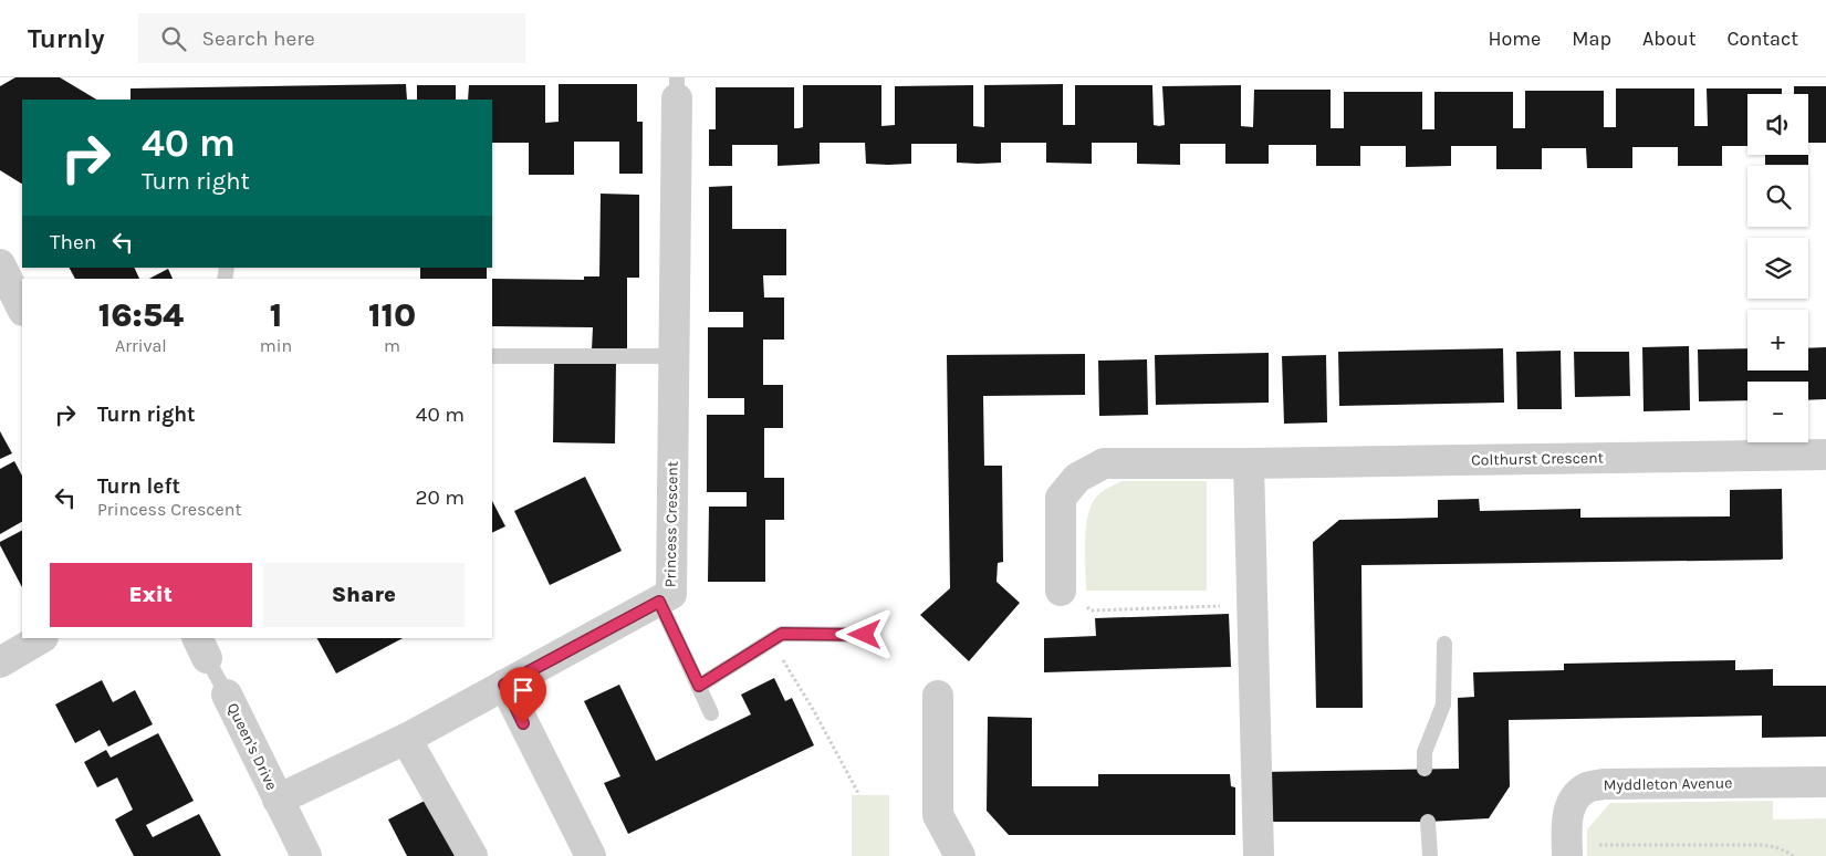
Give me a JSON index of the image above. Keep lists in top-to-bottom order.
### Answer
{
  "streets": {
    "street": [
      "Colthurst Crescent",
      "Princess Crescent",
      "Queen's Drive",
      "Myddleton Avenue"
    ]
  },
  "crossings": [
    ["Princess Crescent", "Queen's Drive"]
  ],
  "page": {
    "header": "Turnly",
    "search": "Search here",
    "nav": [
      "Home",
      "Map",
      "About",
      "Contact"
    ],
    "map_buttons": ["+", "−"],
    "turn": ["40 m", "Turn right"],
    "then": "Then",
    "eta": [
      "16:54",
      "Arrival",
      "1",
      "min",
      "110",
      "m"
    ],
    "list": [
      {
        "name": "Turn right",
        "value": "40 m"
      },
      {
        "name": "Turn left",
        "note": "Princess Crescent",
        "value": "20 m"
      }
    ],
    "buttons": ["Exit", "Share"]
  }
}
